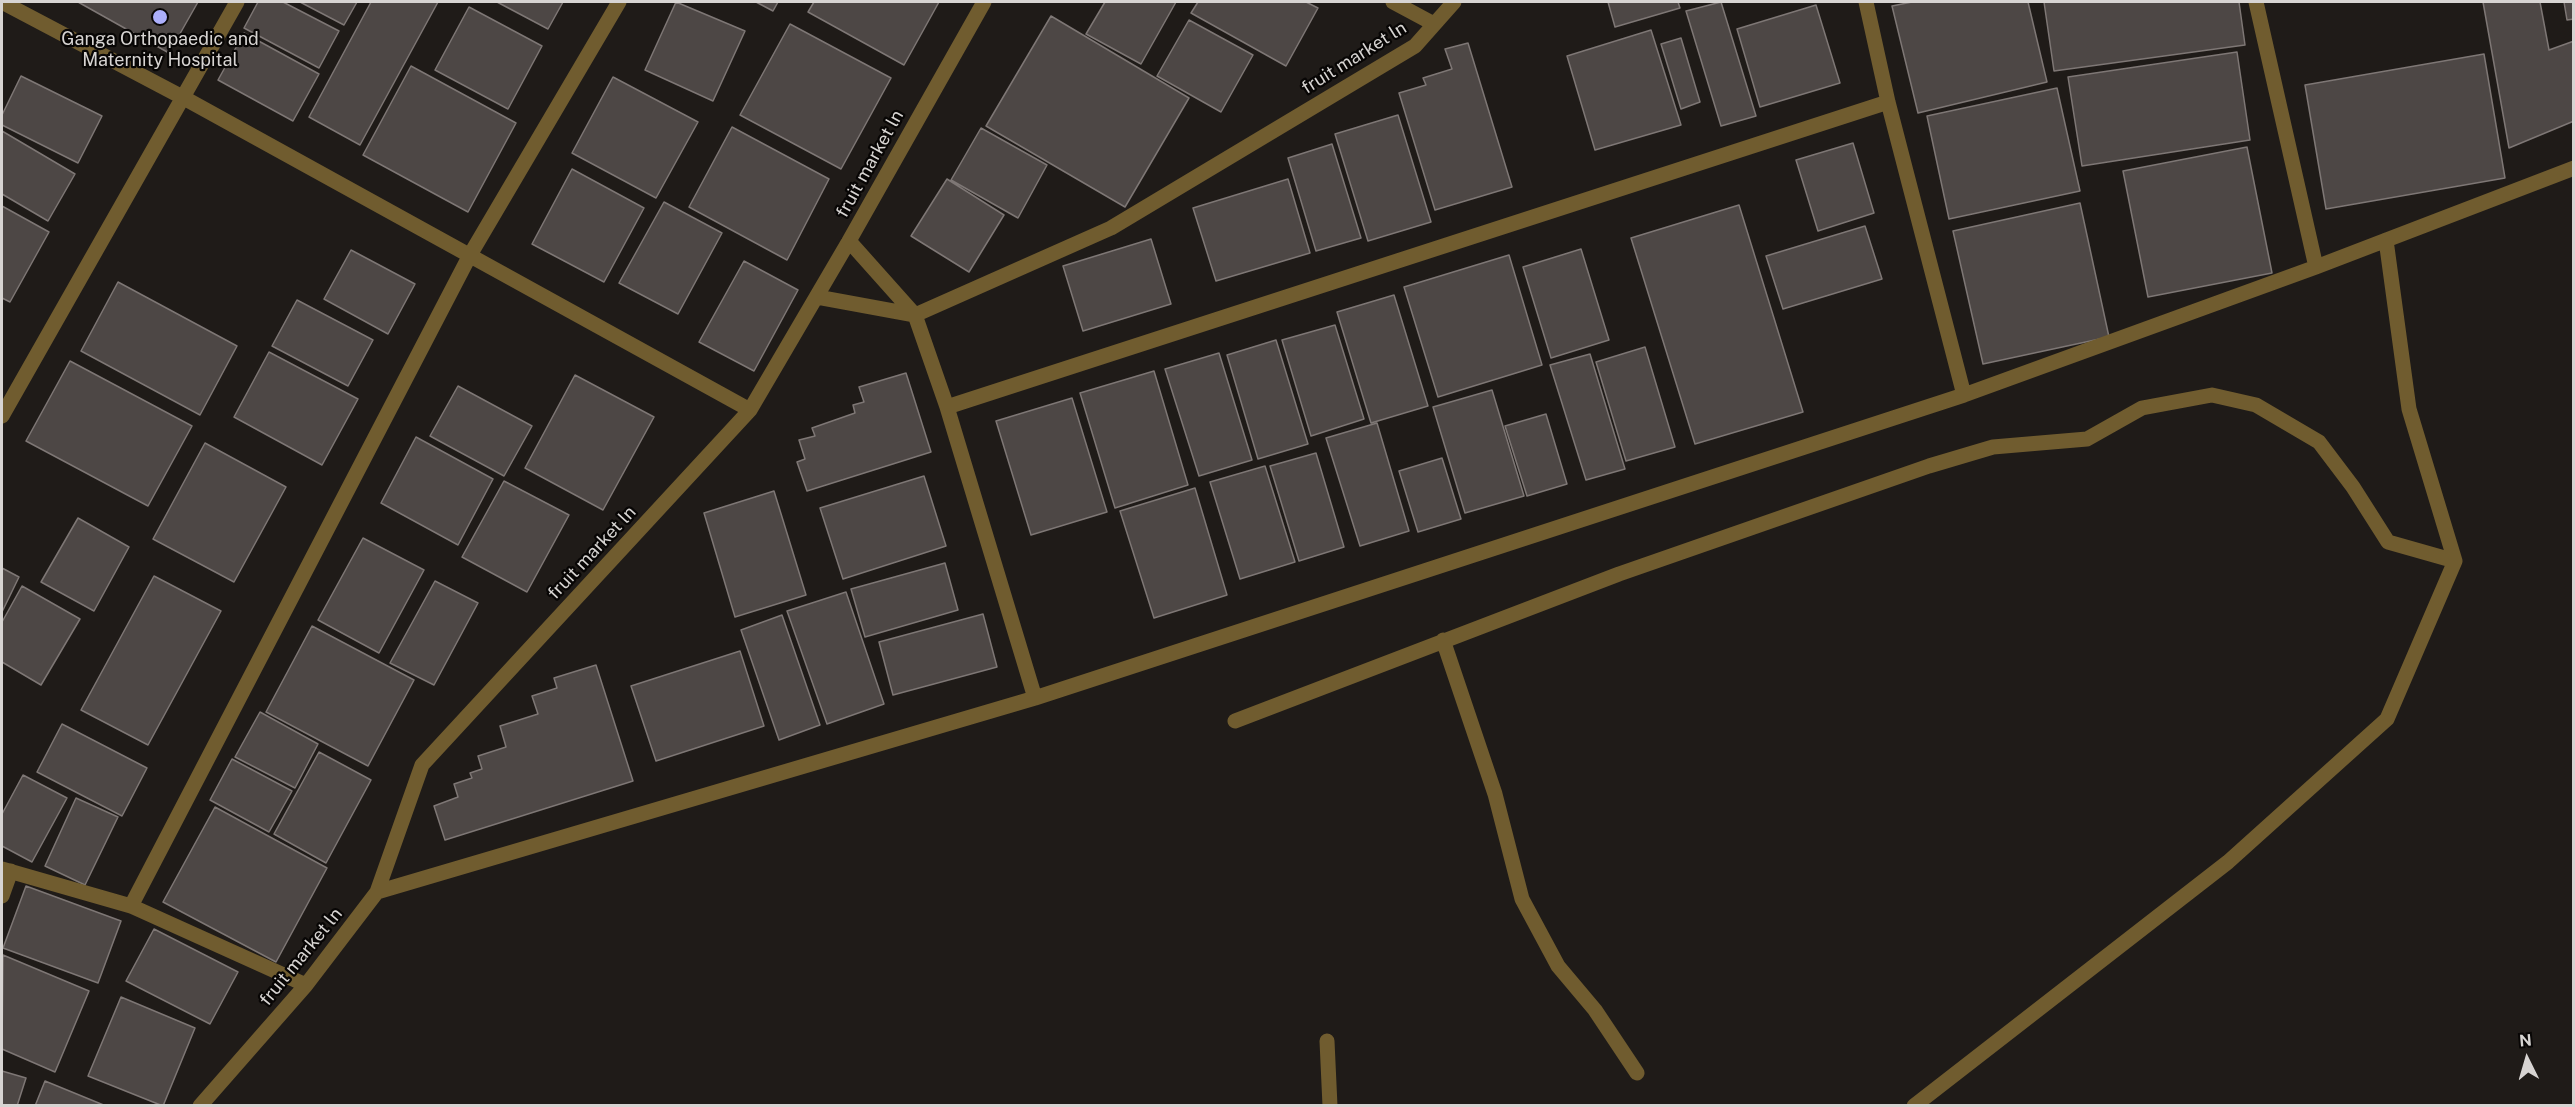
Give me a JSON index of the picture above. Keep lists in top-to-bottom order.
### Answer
{
  "streets": {
    "street": ["fruit market ln"]
  },
  "places": ["Ganga Orthopaedic and Maternity Hospital"],
  "north": "top"
}
